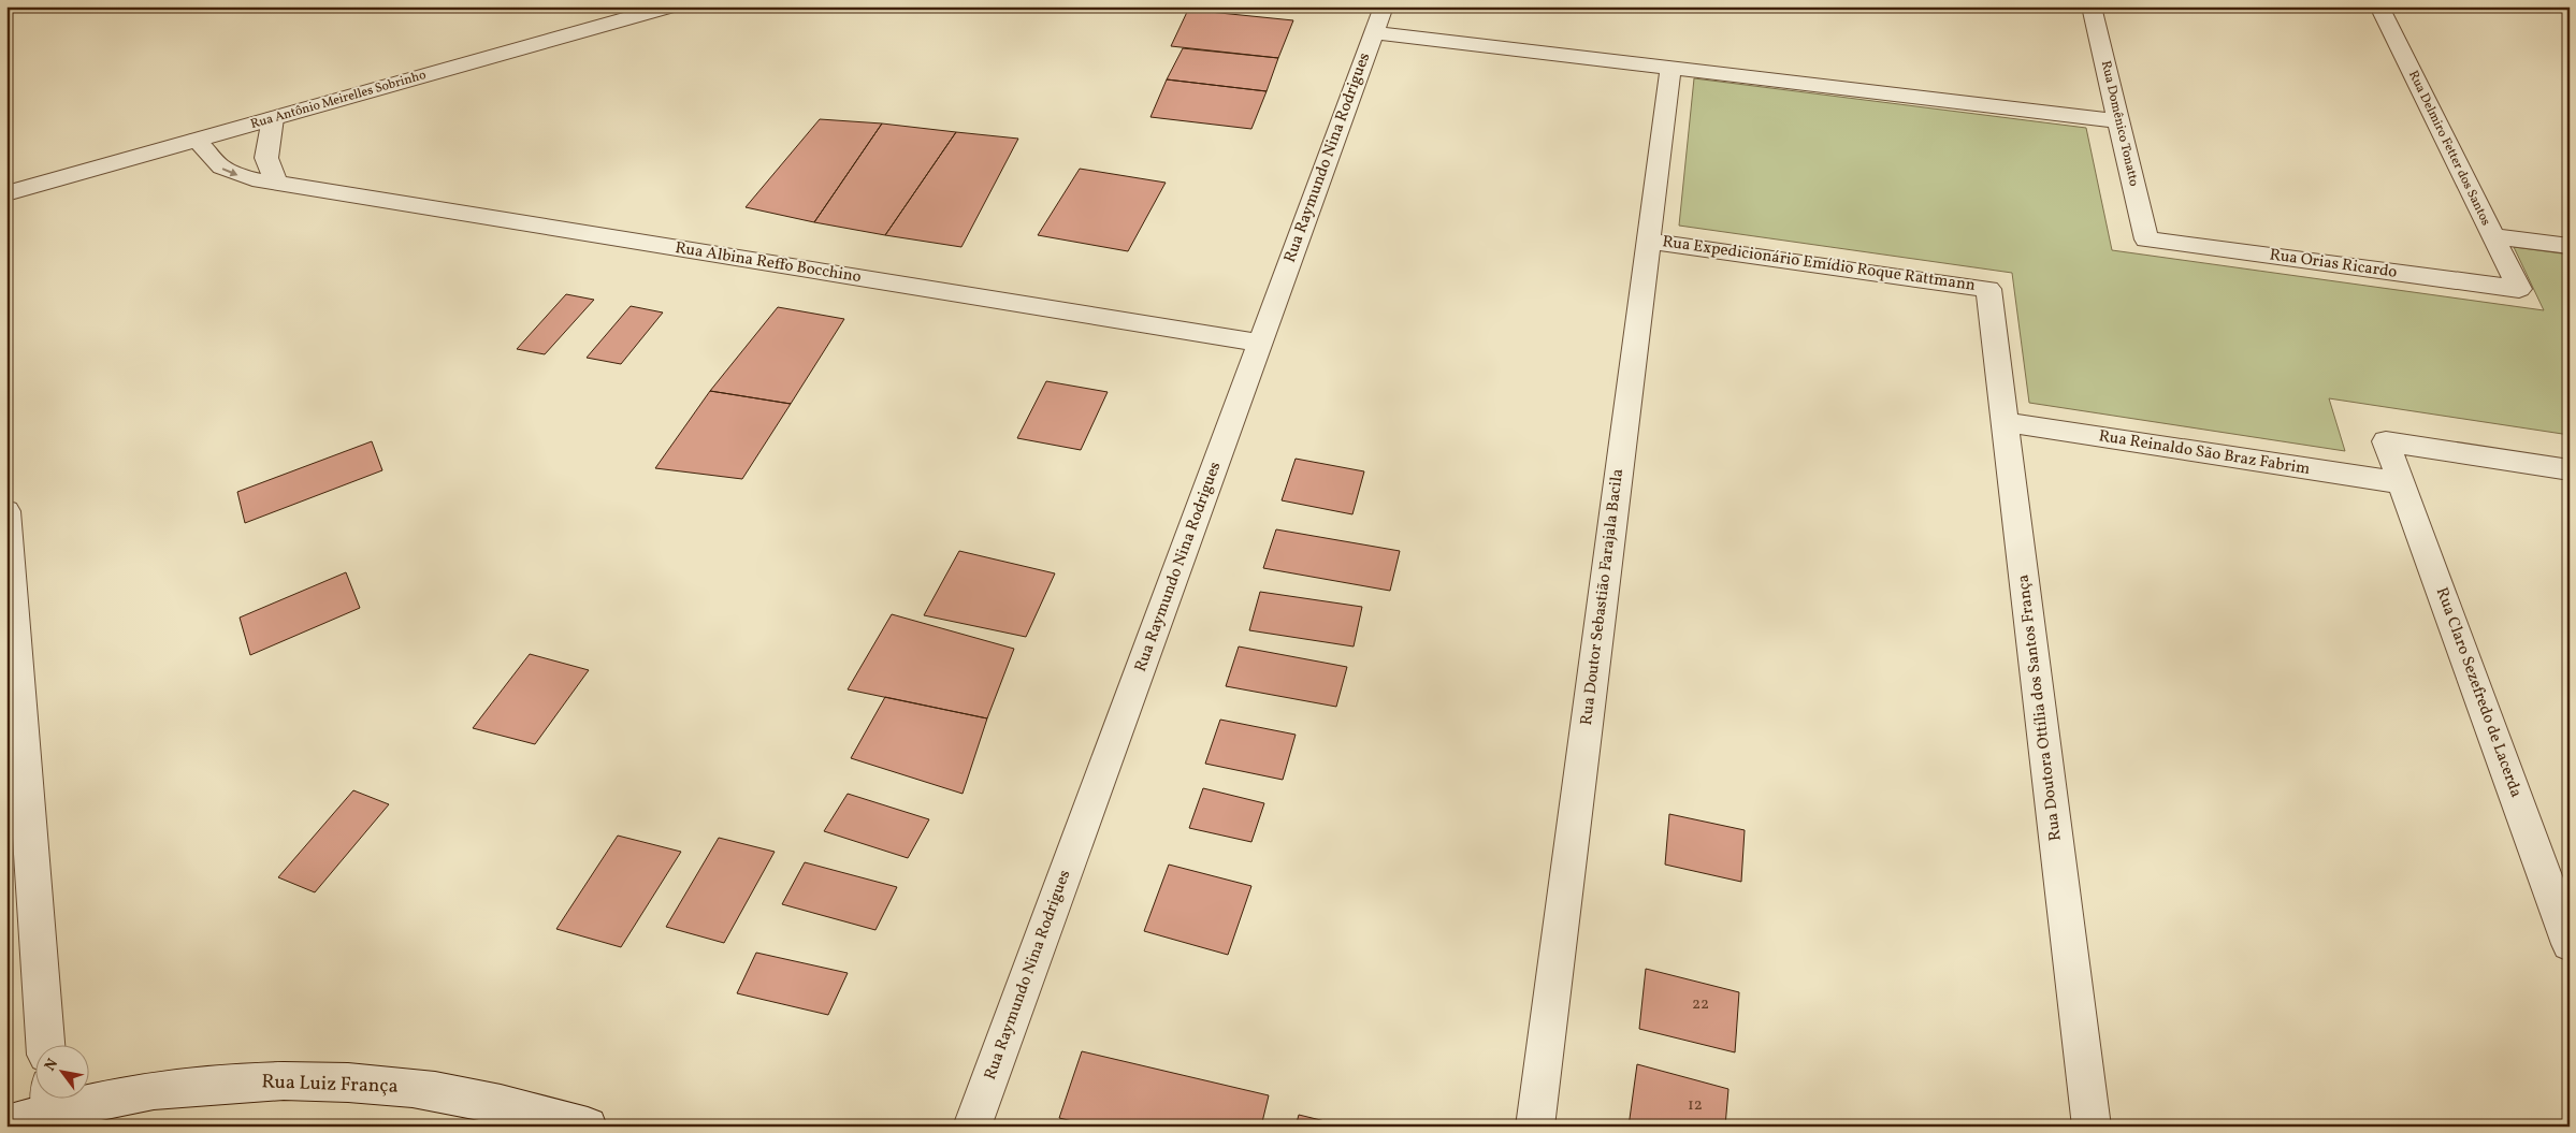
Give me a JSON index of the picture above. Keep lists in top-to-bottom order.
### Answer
{
  "streets": {
    "street": [
      "Rua Antônio Meirelles Sobrinho",
      "Rua Domênico Tonatto",
      "Rua Delmiro Fetter dos Santos",
      "Rua Raymundo Nina Rodrigues",
      "Rua Albina Reffo Bocchino",
      "Rua Expedicionário Emídio Roque Rattmann",
      "Rua Orias Ricardo",
      "Rua Reinaldo São Braz Fabrim",
      "Rua Doutor Sebastião Farajala Bacila",
      "Rua Claro Sezefredo de Lacerda",
      "Rua Doutora Ottília dos Santos França",
      "Rua Luiz França"
    ]
  },
  "crossings": [
    ["Rua Antônio Meirelles Sobrinho", "Rua Albina Reffo Bocchino"],
    ["Rua Domênico Tonatto", "Rua Orias Ricardo"],
    ["Rua Delmiro Fetter dos Santos", "Rua Orias Ricardo"],
    ["Rua Raymundo Nina Rodrigues", "Rua Albina Reffo Bocchino"],
    ["Rua Expedicionário Emídio Roque Rattmann", "Rua Doutor Sebastião Farajala Bacila"],
    ["Rua Expedicionário Emídio Roque Rattmann", "Rua Doutora Ottília dos Santos França"],
    ["Rua Reinaldo São Braz Fabrim", "Rua Claro Sezefredo de Lacerda"],
    ["Rua Reinaldo São Braz Fabrim", "Rua Doutora Ottília dos Santos França"]
  ],
  "house_numbers": ["22", "12"],
  "north": "top left"
}
